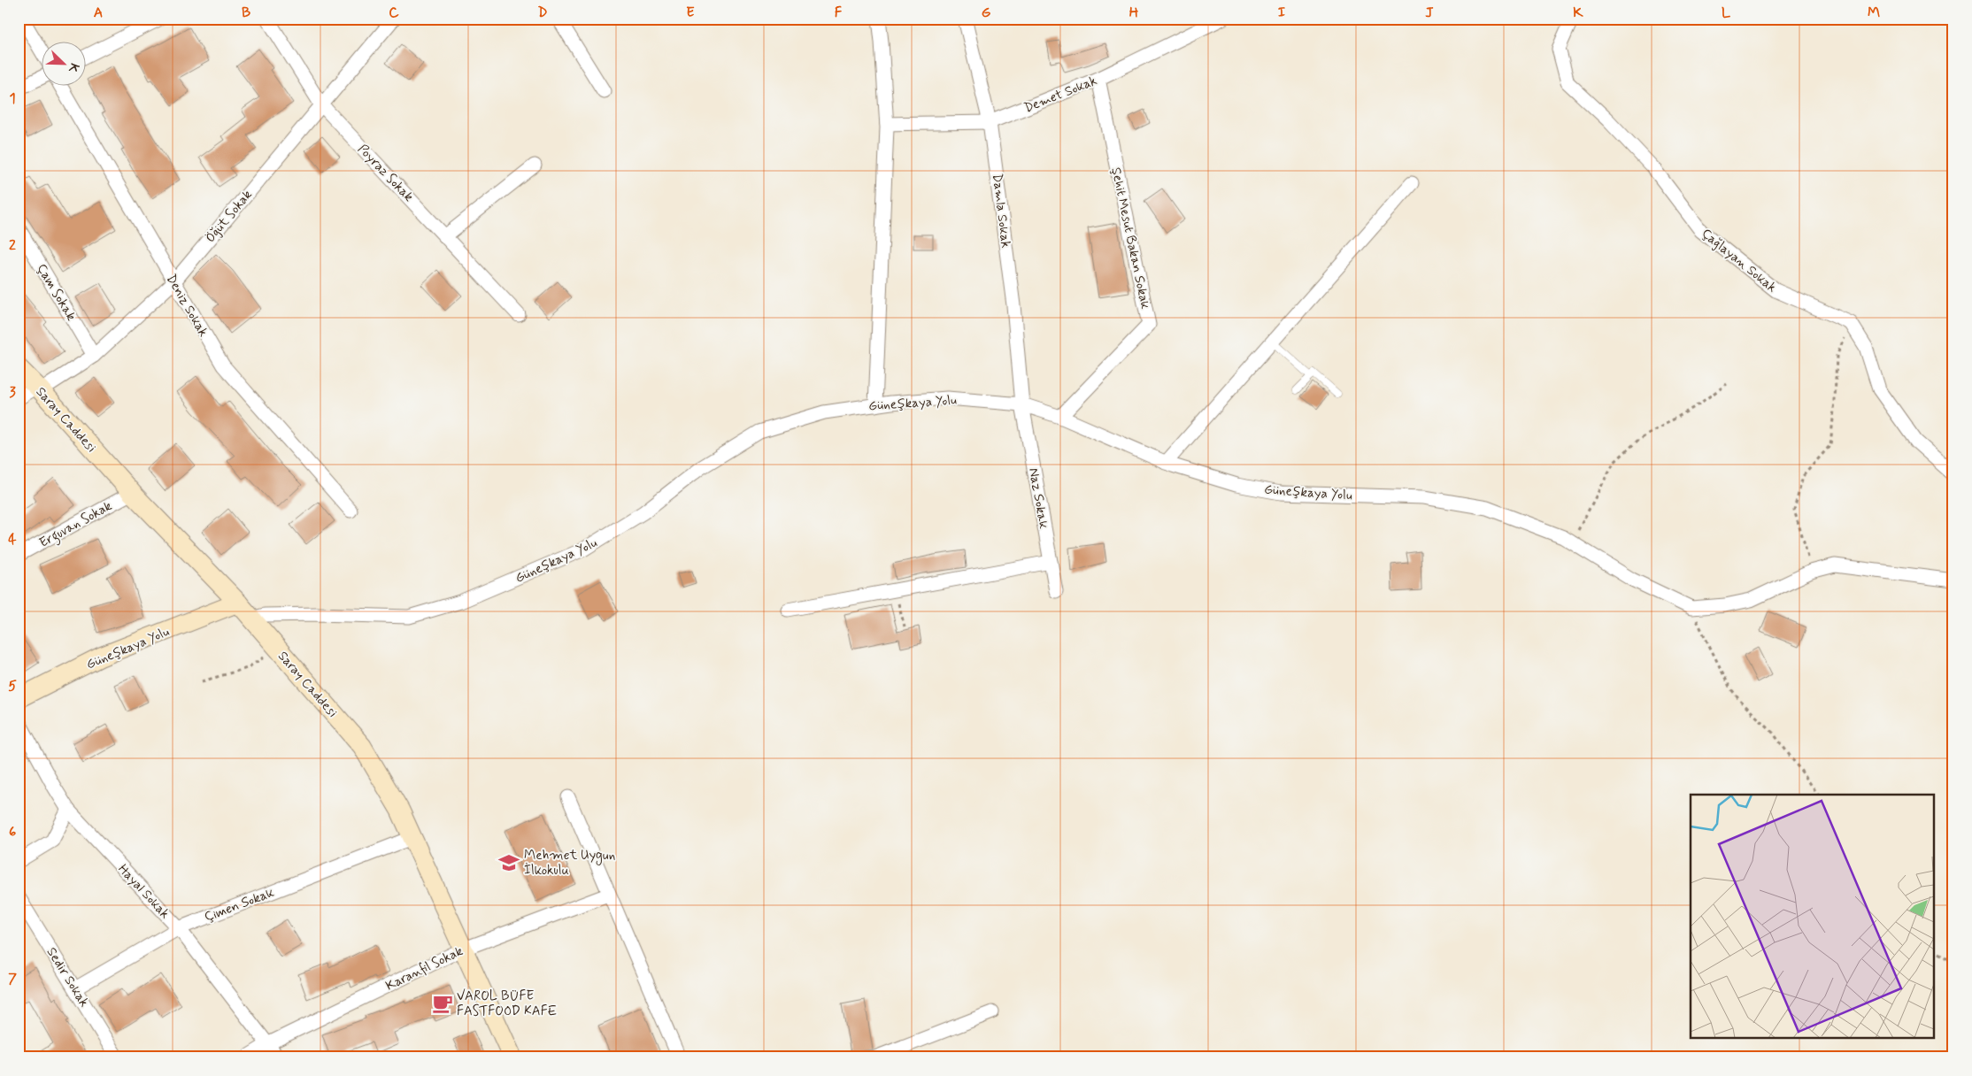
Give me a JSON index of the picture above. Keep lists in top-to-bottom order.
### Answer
{
  "streets": {
    "street": [
      "Demet Sokak",
      "Poyraz Sokak",
      "Damla Sokak",
      "Öğüt Sokak",
      "Şehit Mesut Bakan Sokak",
      "Çağlayan Sokak",
      "Çam Sokak",
      "Deniz Sokak",
      "Güneşkaya Yolu",
      "Saray Caddesi",
      "Naz Sokak",
      "Erguvan Sokak",
      "Hayal Sokak",
      "Çimen Sokak",
      "Karanfil Sokak",
      "Sedir Sokak"
    ]
  },
  "crossings": [
    ["Demet Sokak", "Damla Sokak"],
    ["Demet Sokak", "Şehit Mesut Bakan Sokak"],
    ["Poyraz Sokak", "Öğüt Sokak"],
    ["Damla Sokak", "Güneşkaya Yolu"],
    ["Damla Sokak", "Naz Sokak"],
    ["Öğüt Sokak", "Çam Sokak"],
    ["Öğüt Sokak", "Deniz Sokak"],
    ["Öğüt Sokak", "Saray Caddesi"],
    ["Şehit Mesut Bakan Sokak", "Güneşkaya Yolu"],
    ["Güneşkaya Yolu", "Saray Caddesi"],
    ["Güneşkaya Yolu", "Naz Sokak"],
    ["Saray Caddesi", "Erguvan Sokak"],
    ["Saray Caddesi", "Çimen Sokak"],
    ["Saray Caddesi", "Karanfil Sokak"],
    ["Hayal Sokak", "Çimen Sokak"],
    ["Hayal Sokak", "Karanfil Sokak"],
    ["Çimen Sokak", "Sedir Sokak"]
  ],
  "places": {
    "school or university": ["Mehmet Uygun İlkokulu"],
    "cafe": ["VAROL BÜFE FASTFOOD KAFE"]
  },
  "north": "bottom right",
  "grid": {
    "columns": [
      "A",
      "B",
      "C",
      "D",
      "E",
      "F",
      "G",
      "H",
      "I",
      "J",
      "K",
      "L",
      "M"
    ],
    "rows": [
      "1",
      "2",
      "3",
      "4",
      "5",
      "6",
      "7"
    ]
  }
}
